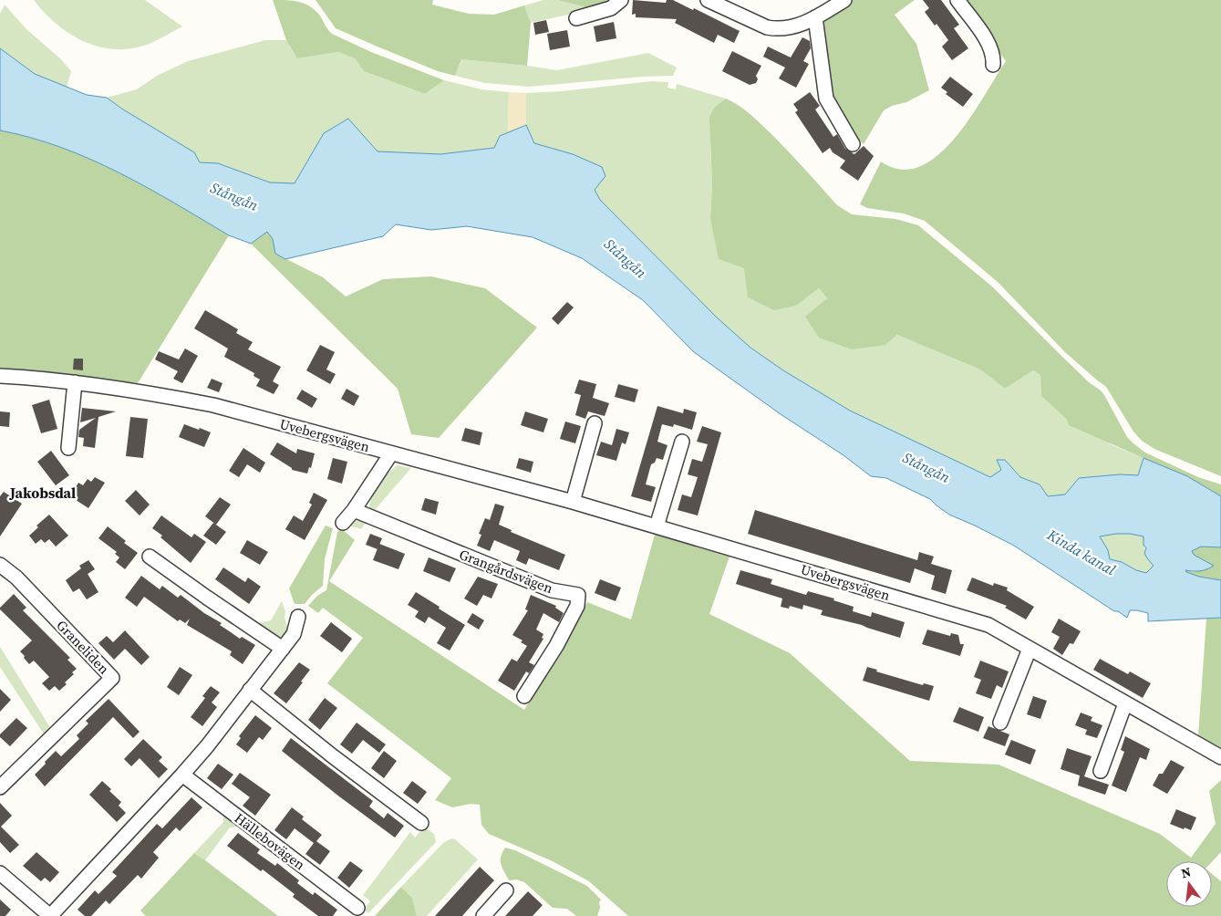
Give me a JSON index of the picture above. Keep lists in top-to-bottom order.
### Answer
{
  "streets": {
    "street": [
      "Uvebergsvägen",
      "Grangårdsvägen",
      "Graneliden",
      "Hällebovägen"
    ]
  },
  "districts": ["Jakobsdal"],
  "water": ["Stångån", "Kinda kanal"],
  "north": "top"
}
